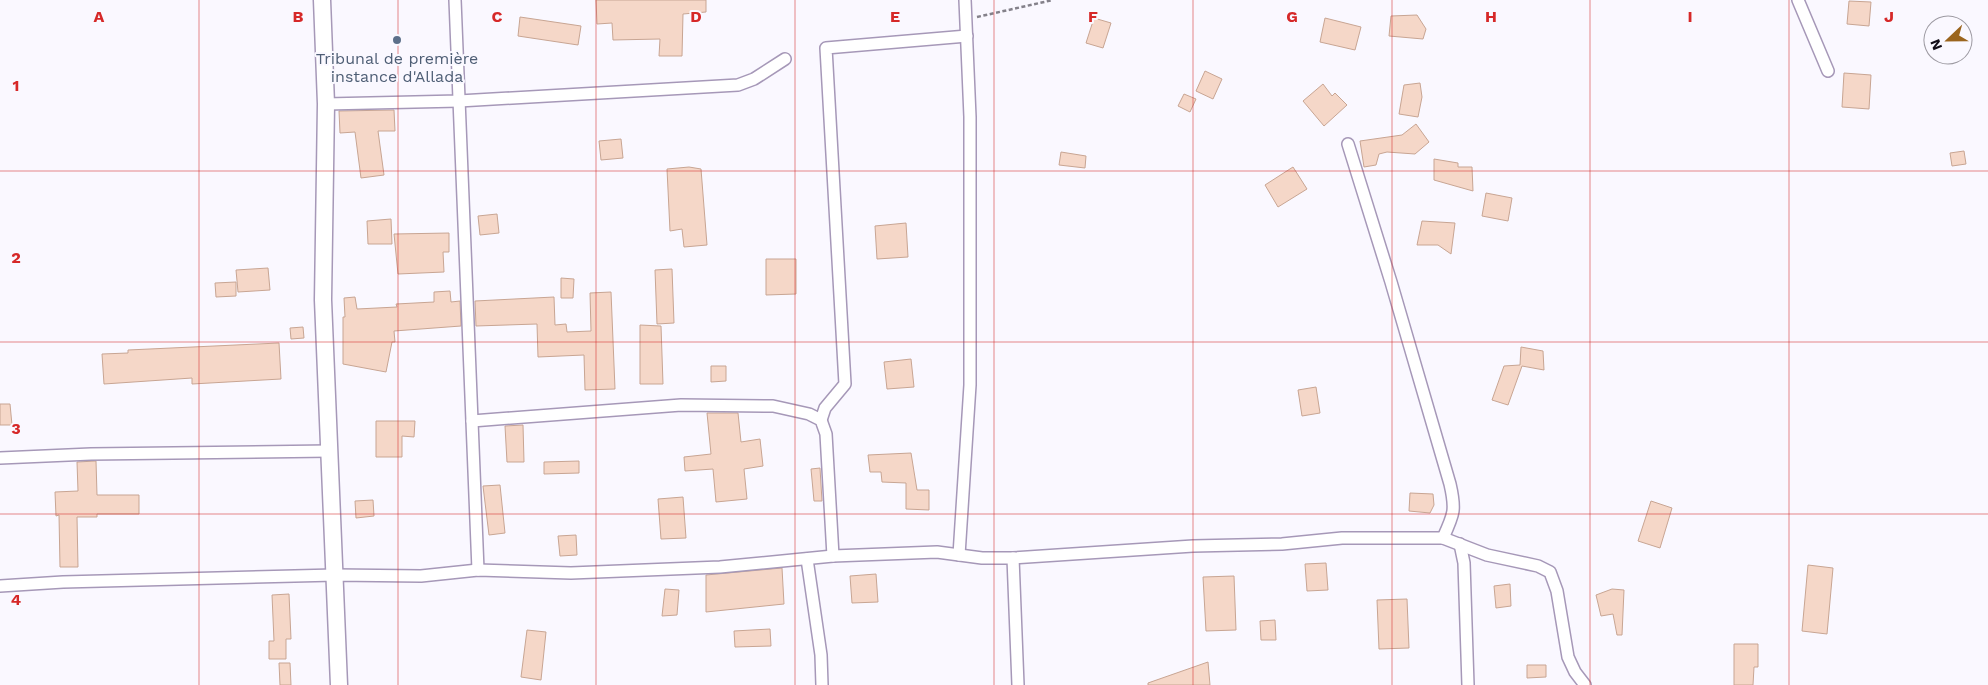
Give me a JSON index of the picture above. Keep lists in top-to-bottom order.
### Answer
{
  "places": ["Tribunal de première instance d'Allada"],
  "north": "left",
  "grid": {
    "columns": [
      "A",
      "B",
      "C",
      "D",
      "E",
      "F",
      "G",
      "H",
      "I",
      "J"
    ],
    "rows": [
      "1",
      "2",
      "3",
      "4"
    ]
  }
}
